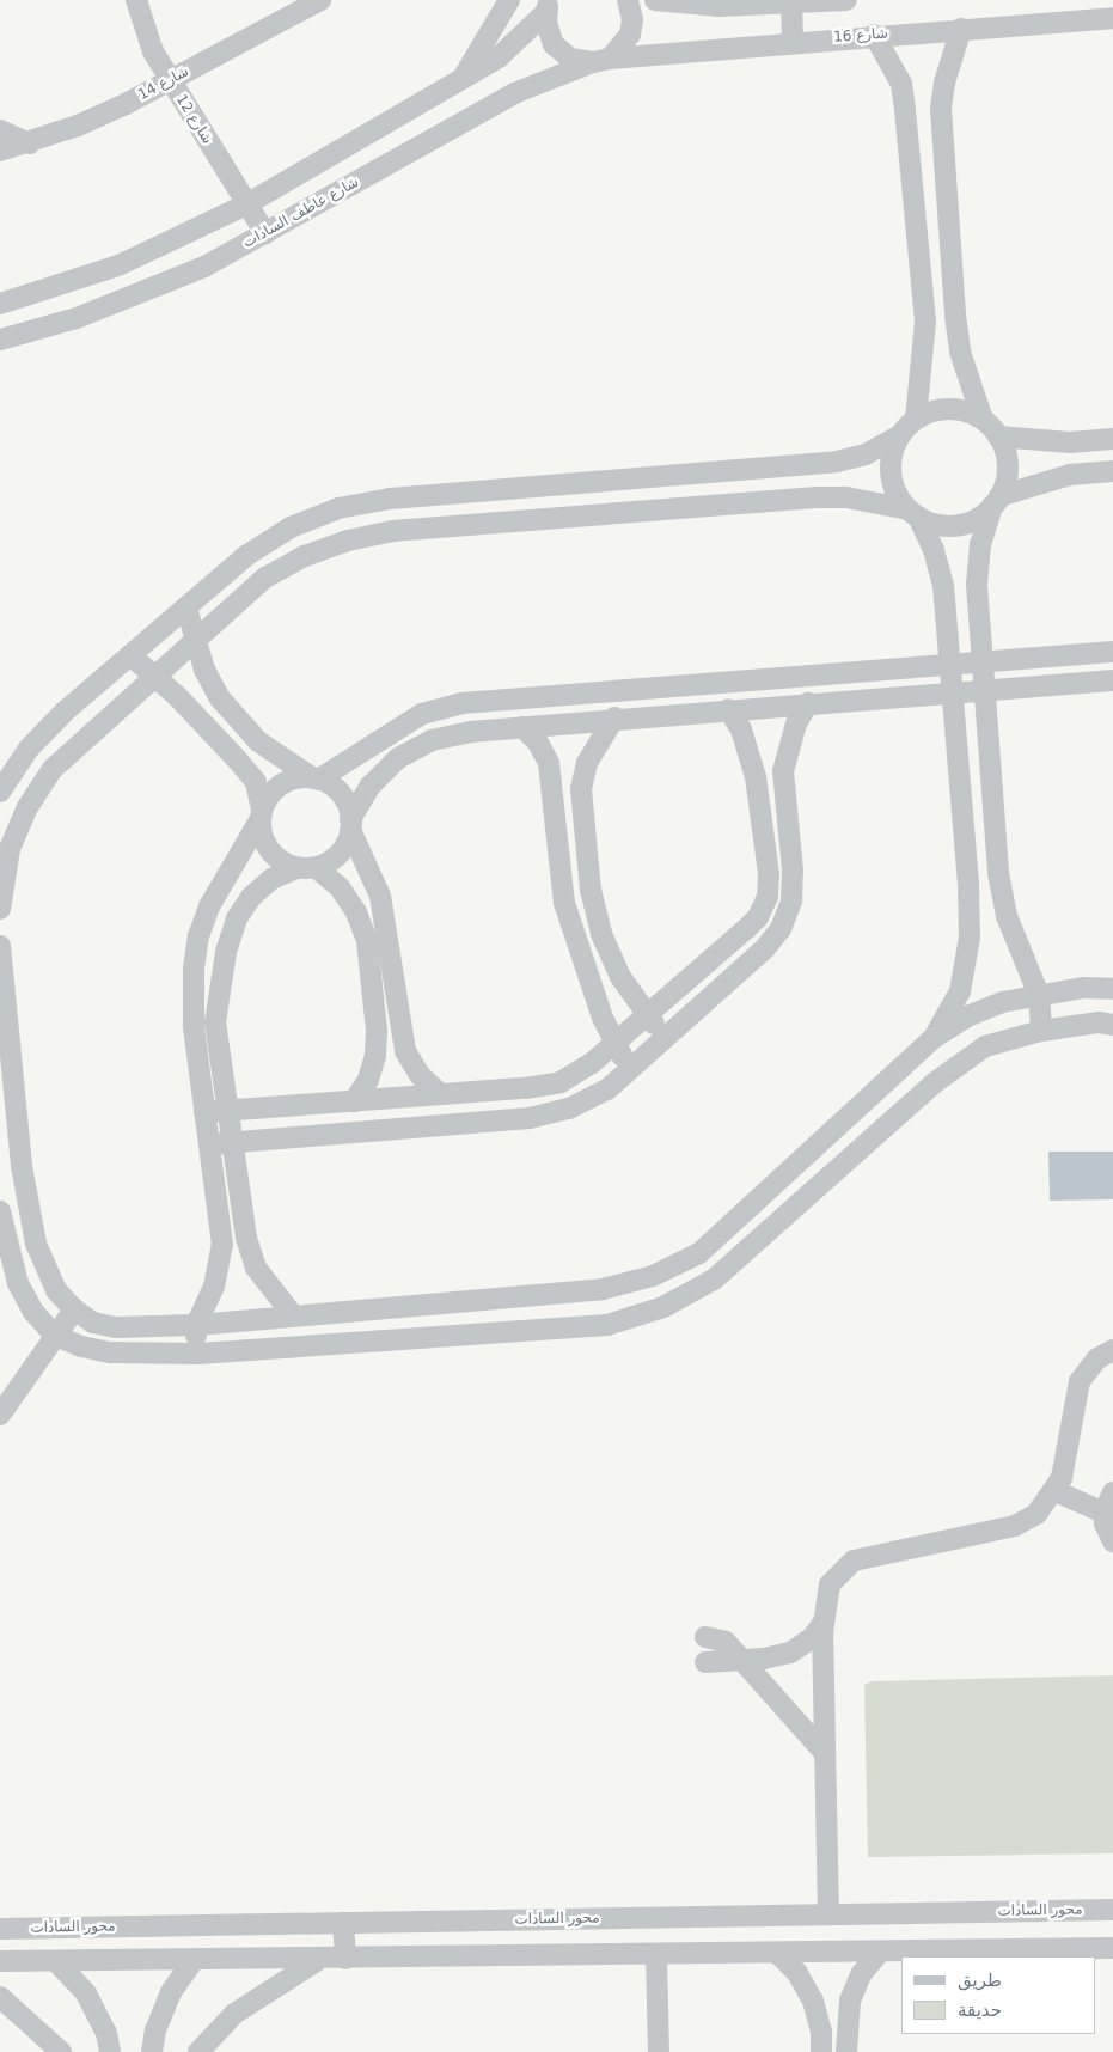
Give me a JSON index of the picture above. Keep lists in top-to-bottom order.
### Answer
{
  "streets": {
    "street": [
      "شارع 16",
      "شارع 14",
      "شارع 12",
      "شارع عاطف السادات",
      "محور السادات"
    ]
  },
  "crossings": [
    ["شارع 16", "شارع عاطف السادات"],
    ["شارع 14", "شارع 12"],
    ["شارع 12", "شارع عاطف السادات"]
  ],
  "legend": ["طريق", "حديقة"]
}
